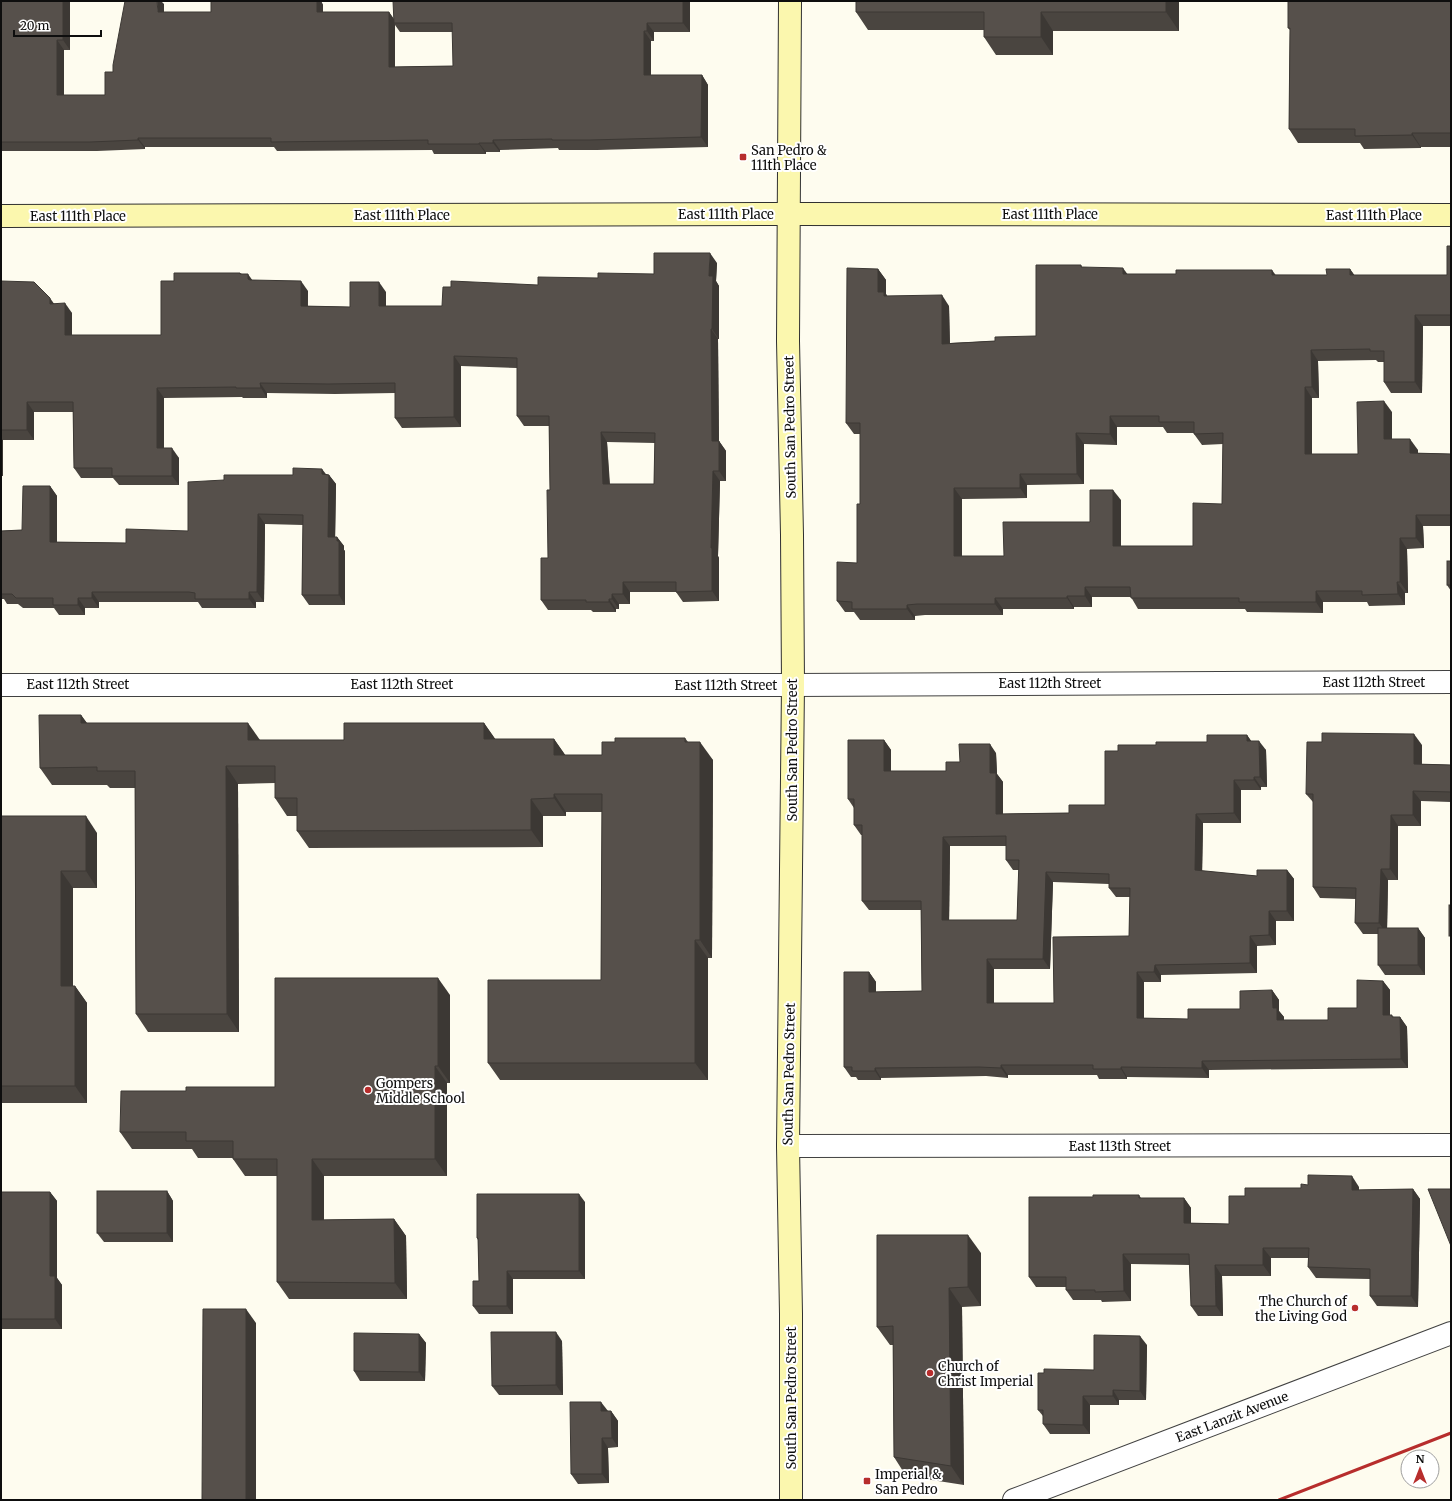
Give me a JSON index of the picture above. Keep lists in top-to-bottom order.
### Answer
{
  "streets": {
    "street": [
      "East 111th Place",
      "South San Pedro Street",
      "East 112th Street",
      "East 113th Street",
      "East Lanzit Avenue"
    ]
  },
  "crossings": [
    ["East 111th Place", "South San Pedro Street"],
    ["South San Pedro Street", "East 112th Street"],
    ["South San Pedro Street", "East 113th Street"]
  ],
  "places": {
    "transit": ["San Pedro & 111th Place", "Imperial & San Pedro"],
    "other": ["Gompers Middle School", "The Church of the Living God", "Church of Christ Imperial"]
  },
  "scale_bar": "20 m",
  "north": "top"
}
